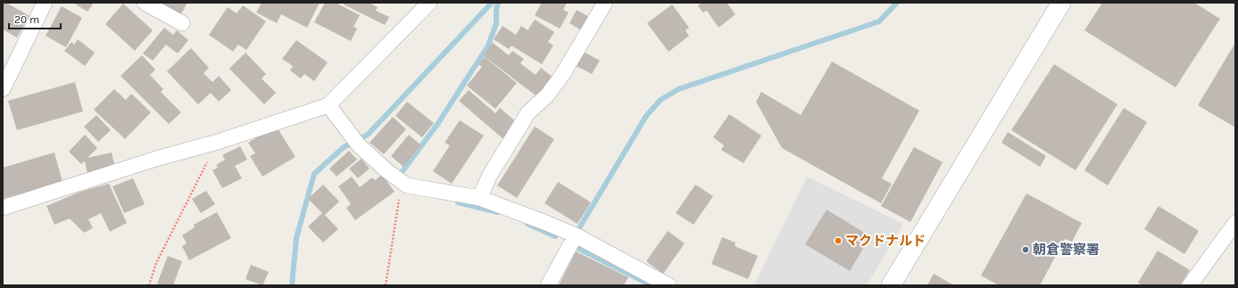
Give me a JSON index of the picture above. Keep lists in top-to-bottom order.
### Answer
{
  "places": ["マクドナルド", "朝倉警察署"],
  "scale_bar": "20 m"
}
